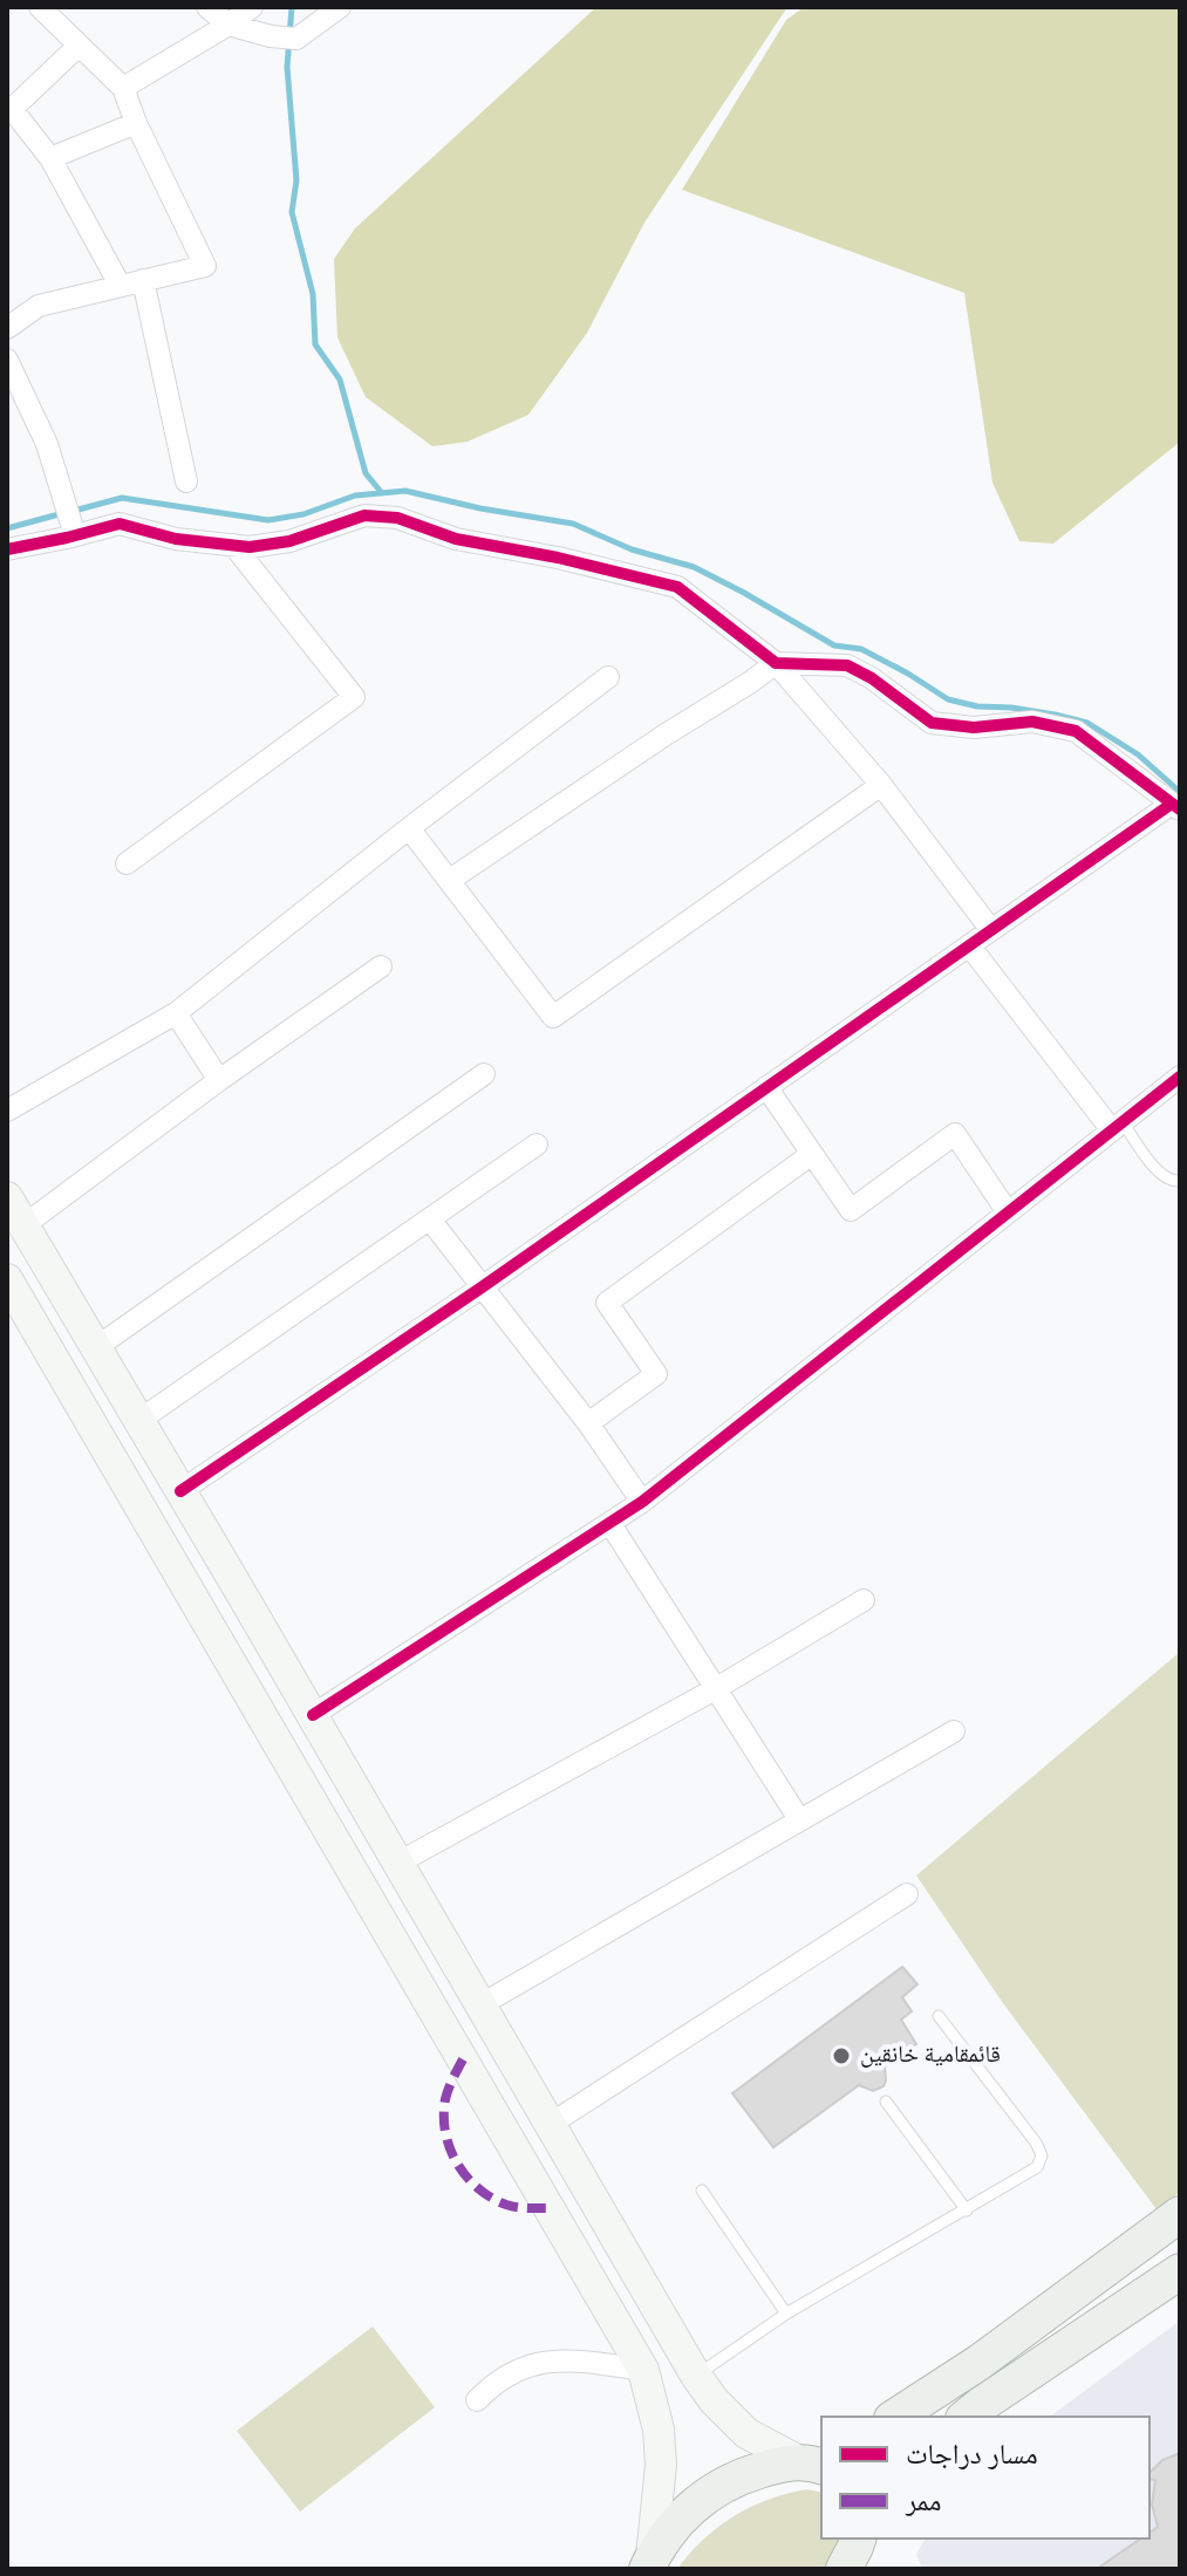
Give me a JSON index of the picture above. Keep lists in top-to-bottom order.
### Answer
{
  "places": ["قائمقامية خانقين"],
  "legend": ["مسار دراجات", "ممر"]
}
